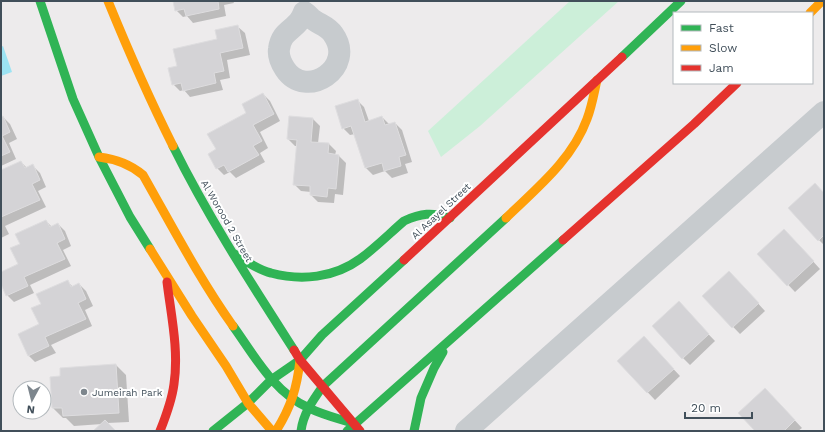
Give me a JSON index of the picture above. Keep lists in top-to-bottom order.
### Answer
{
  "streets": {
    "main road": ["Al Asayel Street", "Al Worood 2 Street"]
  },
  "crossings": [
    ["Al Asayel Street", "Al Worood 2 Street"]
  ],
  "places": ["Jumeirah Park"],
  "legend": ["Fast", "Slow", "Jam"],
  "scale_bar": "20 m",
  "north": "bottom"
}
